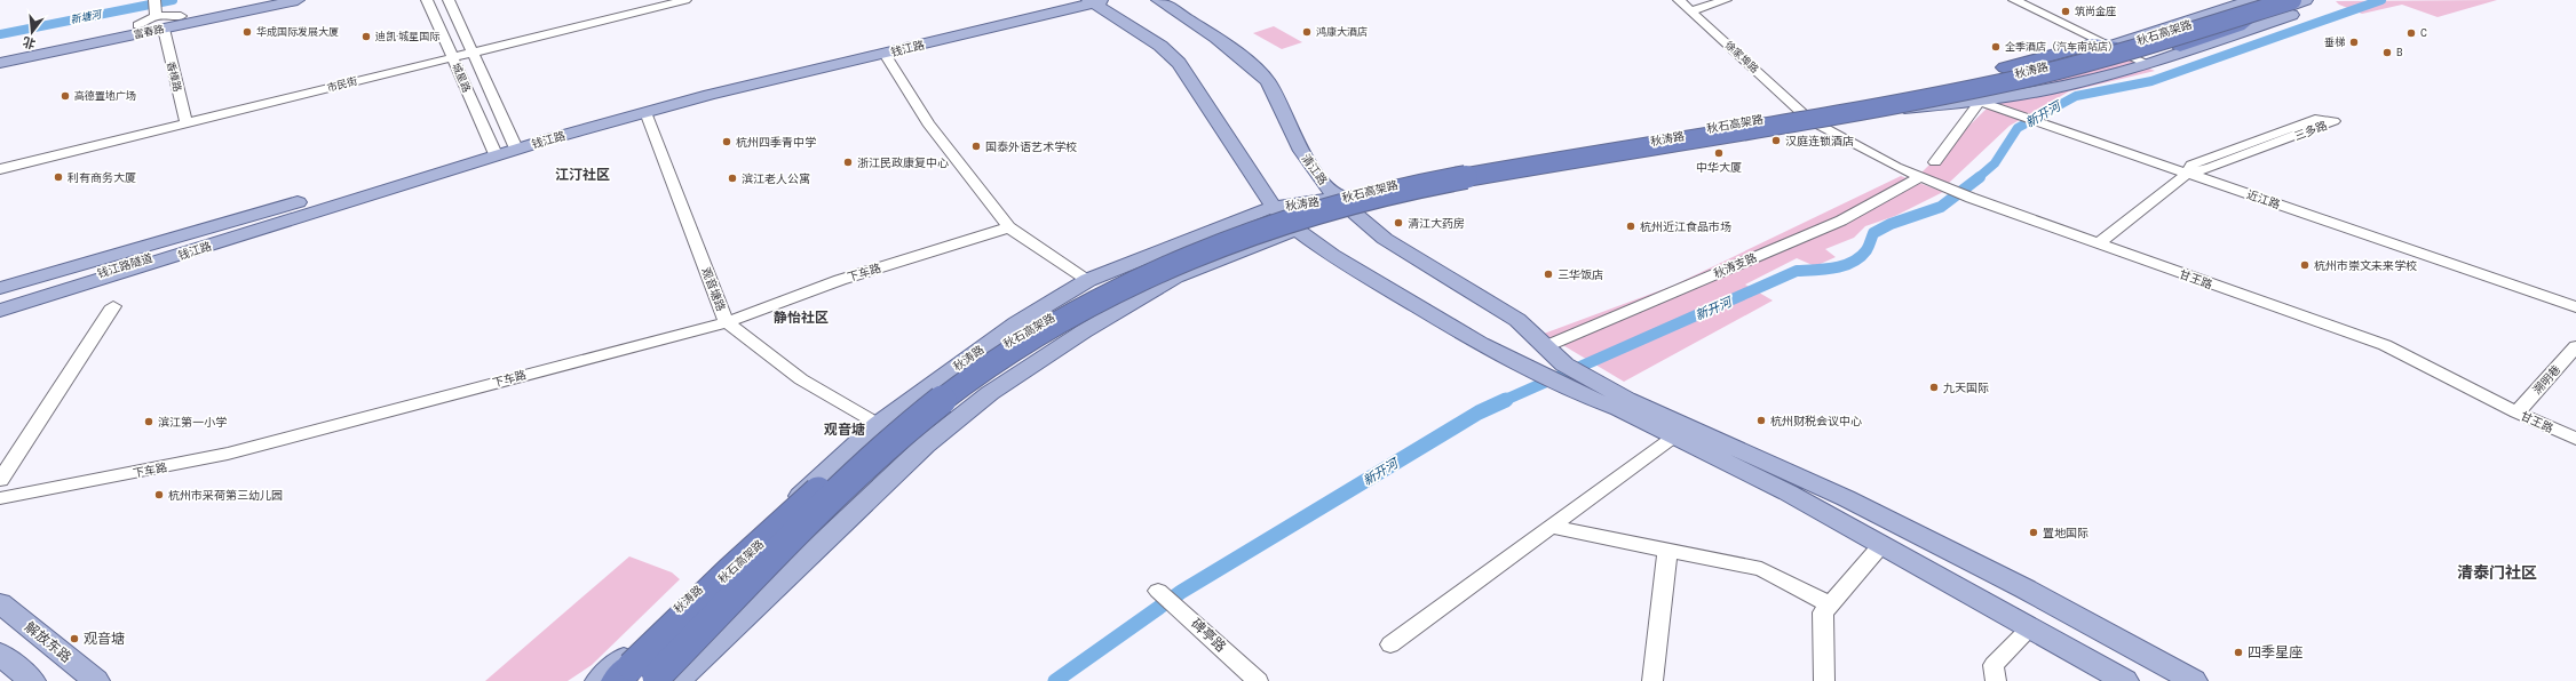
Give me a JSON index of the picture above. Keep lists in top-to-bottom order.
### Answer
{
  "streets": {
    "highway": ["秋石高架路"],
    "main road": [
      "富春路",
      "钱江路",
      "秋涛路",
      "清江路",
      "钱江路隧道",
      "解放东路"
    ],
    "street": [
      "徐家埠路",
      "香樟路",
      "城星路",
      "市民街",
      "三多路",
      "近江路",
      "秋涛支路",
      "下车路",
      "甘王路",
      "观音塘路",
      "溯明巷",
      "碑亭路"
    ]
  },
  "crossings": [
    ["富春路", "香樟路"],
    ["秋石高架路", "秋涛路"],
    ["钱江路", "城星路"],
    ["钱江路", "钱江路隧道"],
    ["钱江路", "观音塘路"],
    ["徐家埠路", "秋涛路"],
    ["徐家埠路", "甘王路"],
    ["秋涛路", "清江路"],
    ["秋涛路", "近江路"],
    ["秋涛路", "甘王路"],
    ["秋涛路", "观音塘路"],
    ["香樟路", "市民街"],
    ["城星路", "市民街"],
    ["三多路", "近江路"],
    ["三多路", "甘王路"],
    ["清江路", "秋涛支路"],
    ["秋涛支路", "甘王路"],
    ["下车路", "观音塘路"],
    ["甘王路", "溯明巷"]
  ],
  "districts": [
    "江汀社区",
    "静怡社区",
    "观音塘",
    "清泰门社区"
  ],
  "water": ["新塘河", "新开河"],
  "places": [
    "筑尚金座",
    "华成国际发展大厦",
    "鸿康大酒店",
    "C",
    "迪凯·城星国际",
    "垂梯",
    "全季酒店（汽车南站店）",
    "B",
    "高德置地广场",
    "汉庭连锁酒店",
    "杭州四季青中学",
    "国泰外语艺术学校",
    "中华大厦",
    "浙江民政康复中心",
    "利有商务大厦",
    "滨江老人公寓",
    "清江大药房",
    "杭州近江食品市场",
    "杭州市崇文未来学校",
    "三华饭店",
    "九天国际",
    "杭州财税会议中心",
    "滨江第一小学",
    "杭州市采荷第三幼儿园",
    "置地国际",
    "观音塘",
    "四季星座"
  ],
  "north": "bottom"
}
